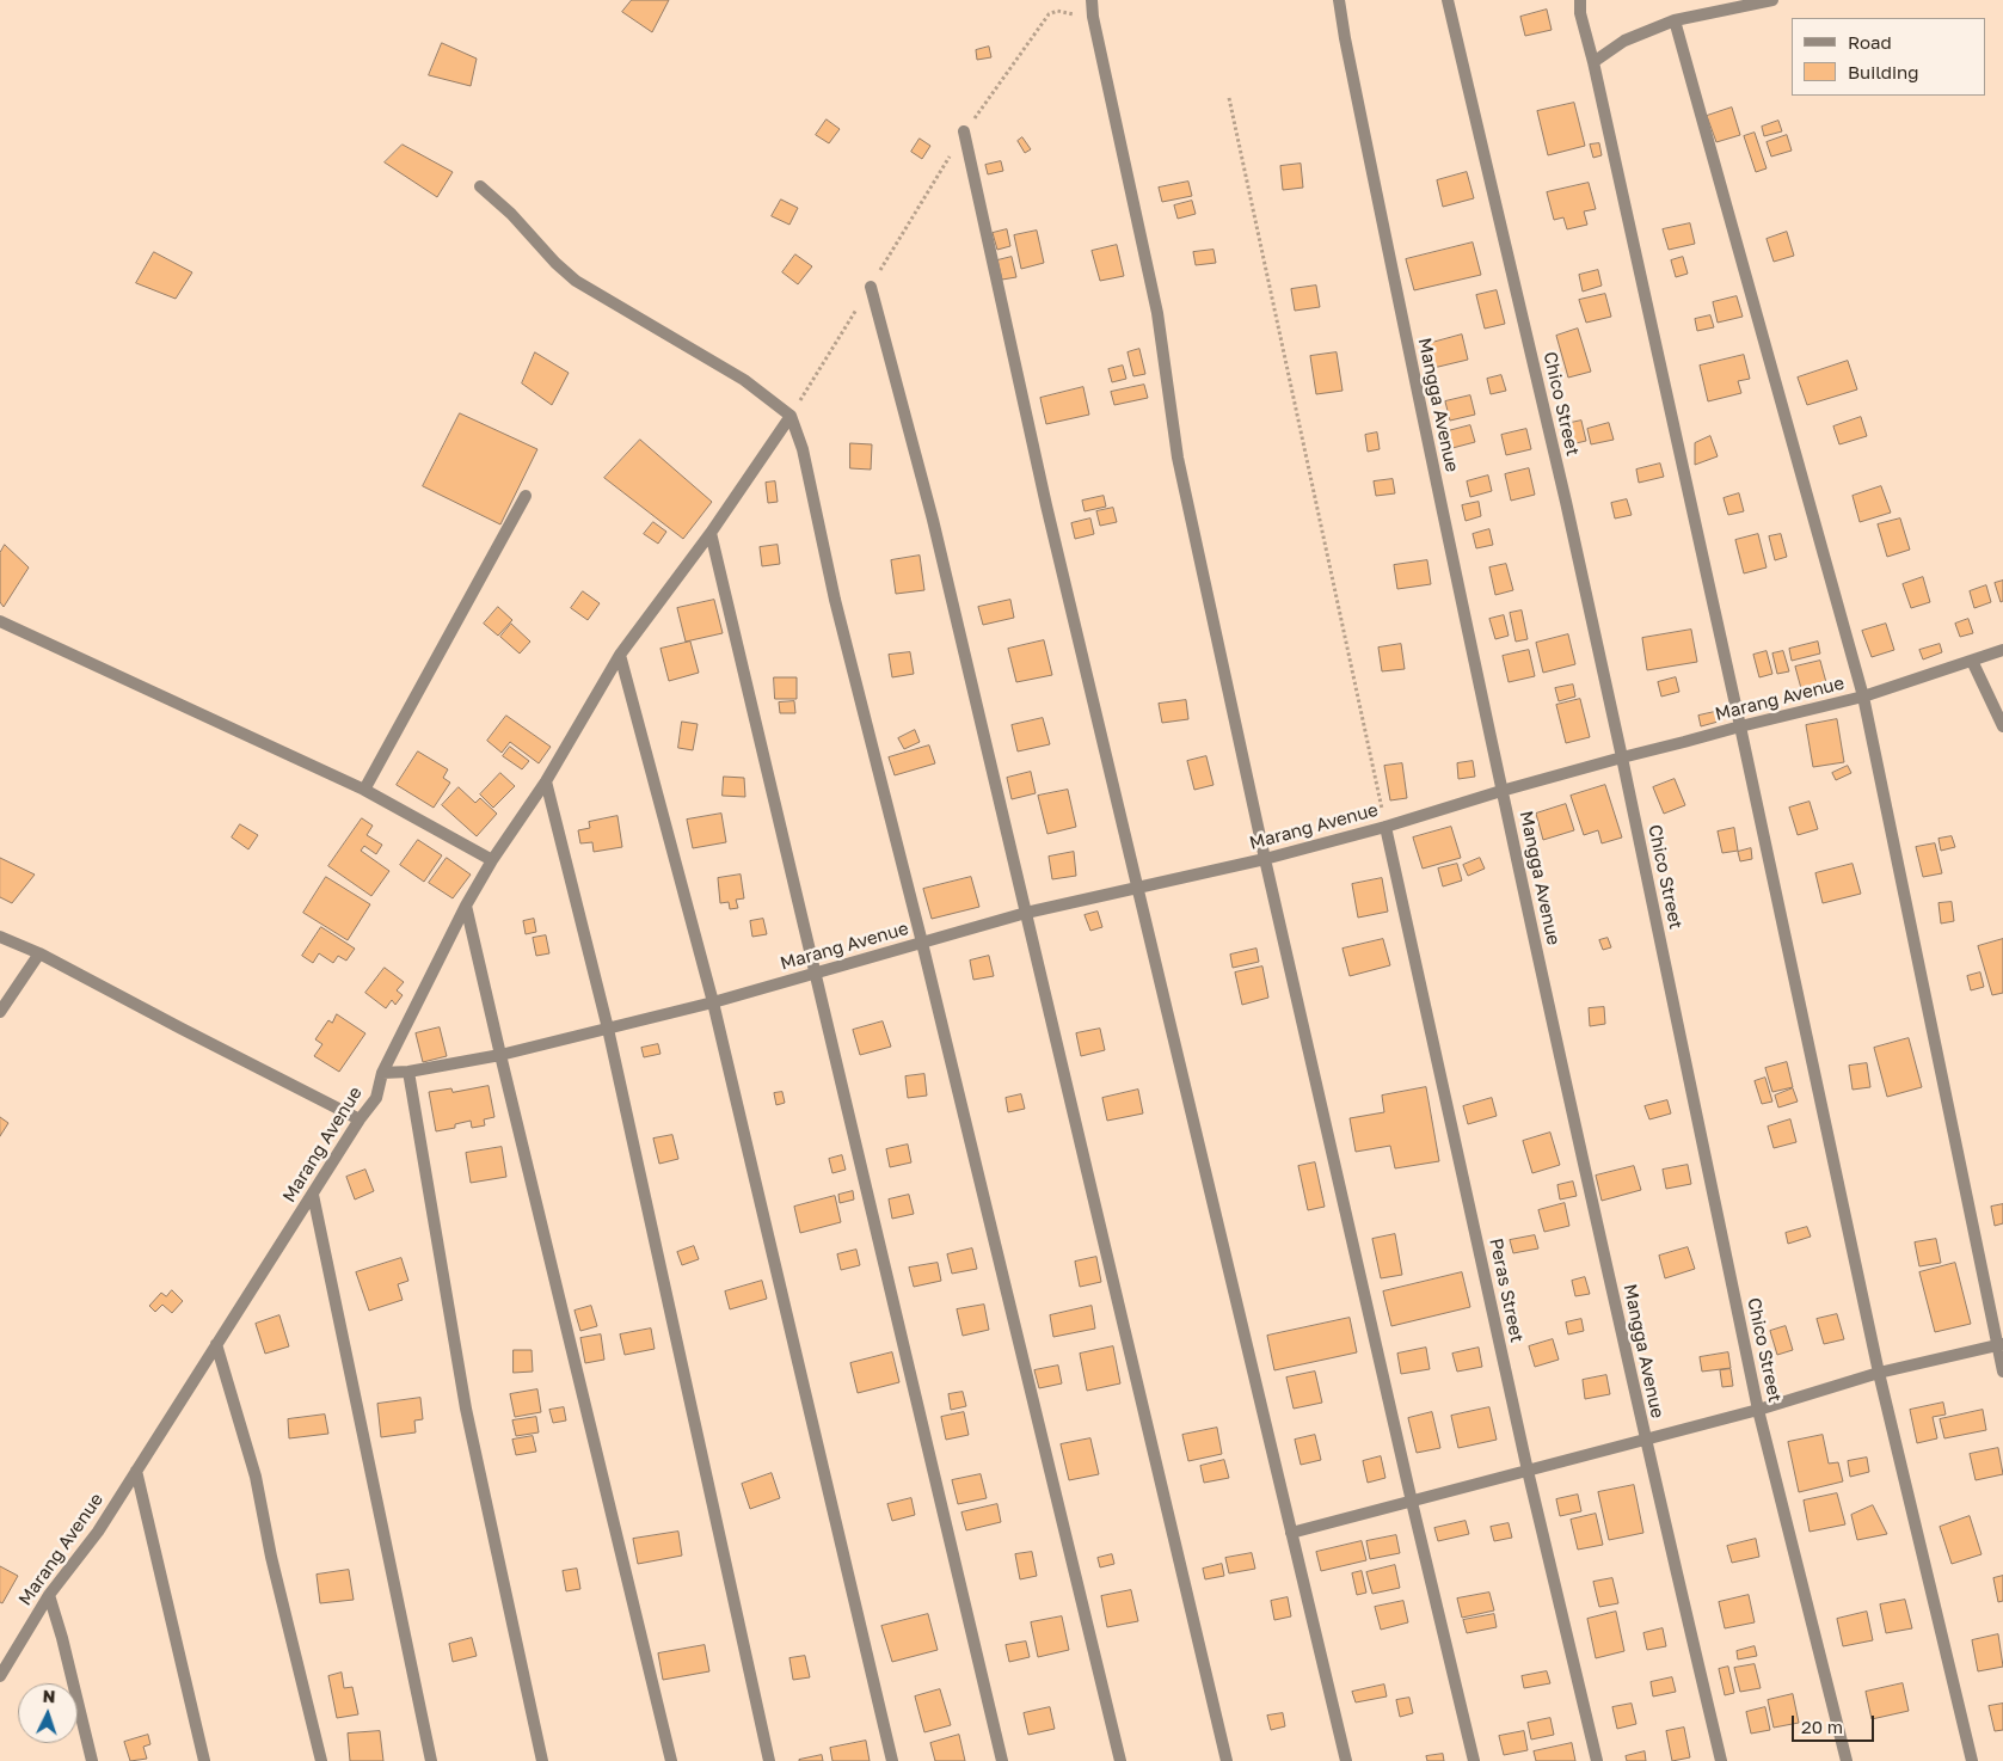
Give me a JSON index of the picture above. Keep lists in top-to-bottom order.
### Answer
{
  "streets": {
    "street": [
      "Chico Street",
      "Mangga Avenue",
      "Marang Avenue",
      "Peras Street"
    ]
  },
  "crossings": [
    ["Chico Street", "Marang Avenue"],
    ["Mangga Avenue", "Marang Avenue"],
    ["Marang Avenue", "Peras Street"]
  ],
  "legend": ["Road", "Building"],
  "scale_bar": "20 m",
  "north": "top"
}
